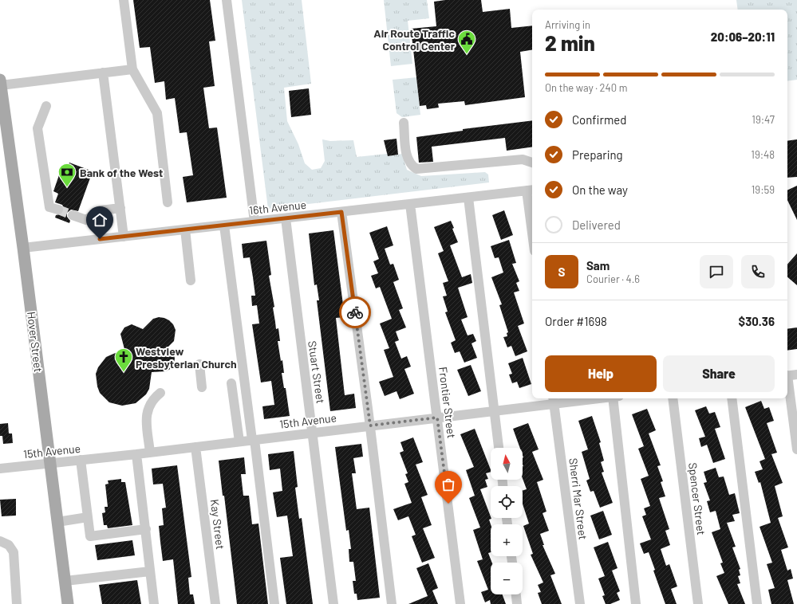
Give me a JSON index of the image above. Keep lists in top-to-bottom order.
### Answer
{
  "streets": {
    "main road": ["Hover Street"],
    "street": [
      "16th Avenue",
      "Stuart Street",
      "Frontier Street",
      "15th Avenue",
      "Sherri Mar Street",
      "Spencer Street",
      "Kay Street"
    ]
  },
  "crossings": [
    ["16th Avenue", "Hover Street"],
    ["16th Avenue", "Stuart Street"],
    ["16th Avenue", "Frontier Street"],
    ["Hover Street", "15th Avenue"],
    ["Stuart Street", "15th Avenue"],
    ["Frontier Street", "15th Avenue"],
    ["15th Avenue", "Sherri Mar Street"],
    ["15th Avenue", "Kay Street"]
  ],
  "places": {
    "public building": ["Air Route Traffic Control Center"],
    "bank": ["Bank of the West"],
    "church": ["Westview Presbyterian Church"]
  },
  "north": "top",
  "page": {
    "heading": ["2 min", "Arriving in", "20:06–20:11"],
    "panel": [
      "Sam",
      "Courier · 4.6",
      "Order #1698",
      "$30.36"
    ],
    "bar": "On the way · 240 m",
    "list": [
      ["Confirmed", "19:47"],
      ["Preparing", "19:48"],
      ["On the way", "19:59"],
      "Delivered"
    ],
    "round": "S",
    "buttons": ["Help", "Share"],
    "map_buttons": ["+", "−"]
  }
}
